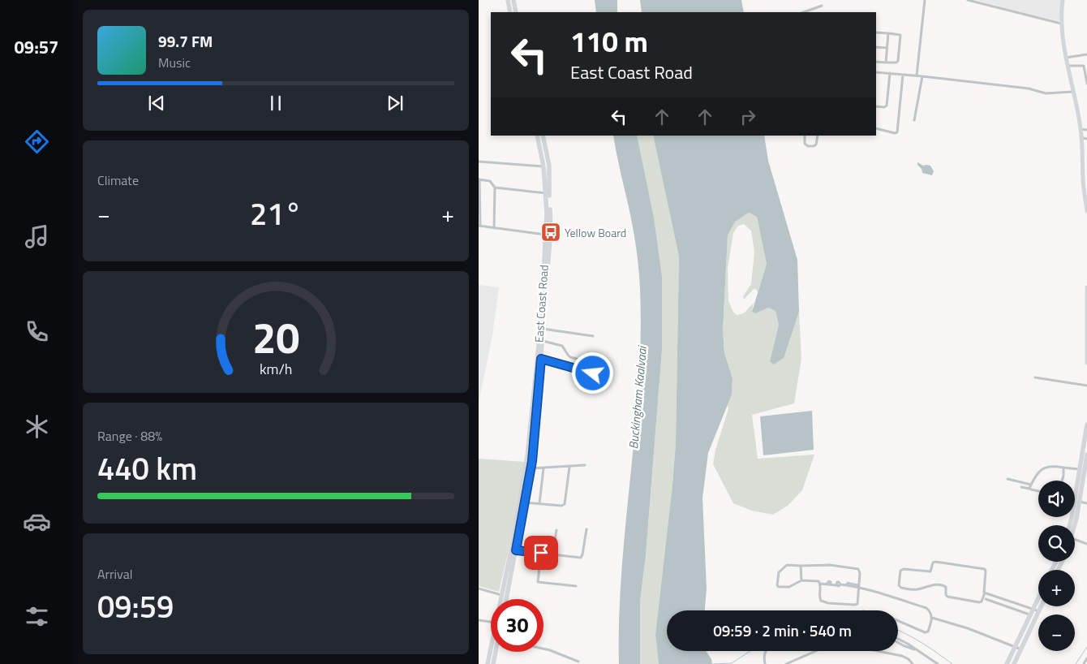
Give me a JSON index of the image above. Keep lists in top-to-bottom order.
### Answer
{
  "streets": {
    "main road": ["East Coast Road"]
  },
  "water": ["Buckingham Kaalvaai"],
  "places": {
    "bus stop": ["Yellow Board"]
  },
  "page": {
    "tabs": "09:57",
    "turn": ["110 m", "East Coast Road"],
    "song": ["99.7 FM", "Music"],
    "tile": [
      "Climate",
      ["Range · 88%", "440 km"],
      ["Arrival", "09:59"]
    ],
    "heat": ["−", "21°", "+"],
    "map_buttons": ["+", "−"],
    "limit": "30",
    "trip": "09:59 · 2 min · 540 m",
    "gauge": ["20", "km/h"]
  }
}
